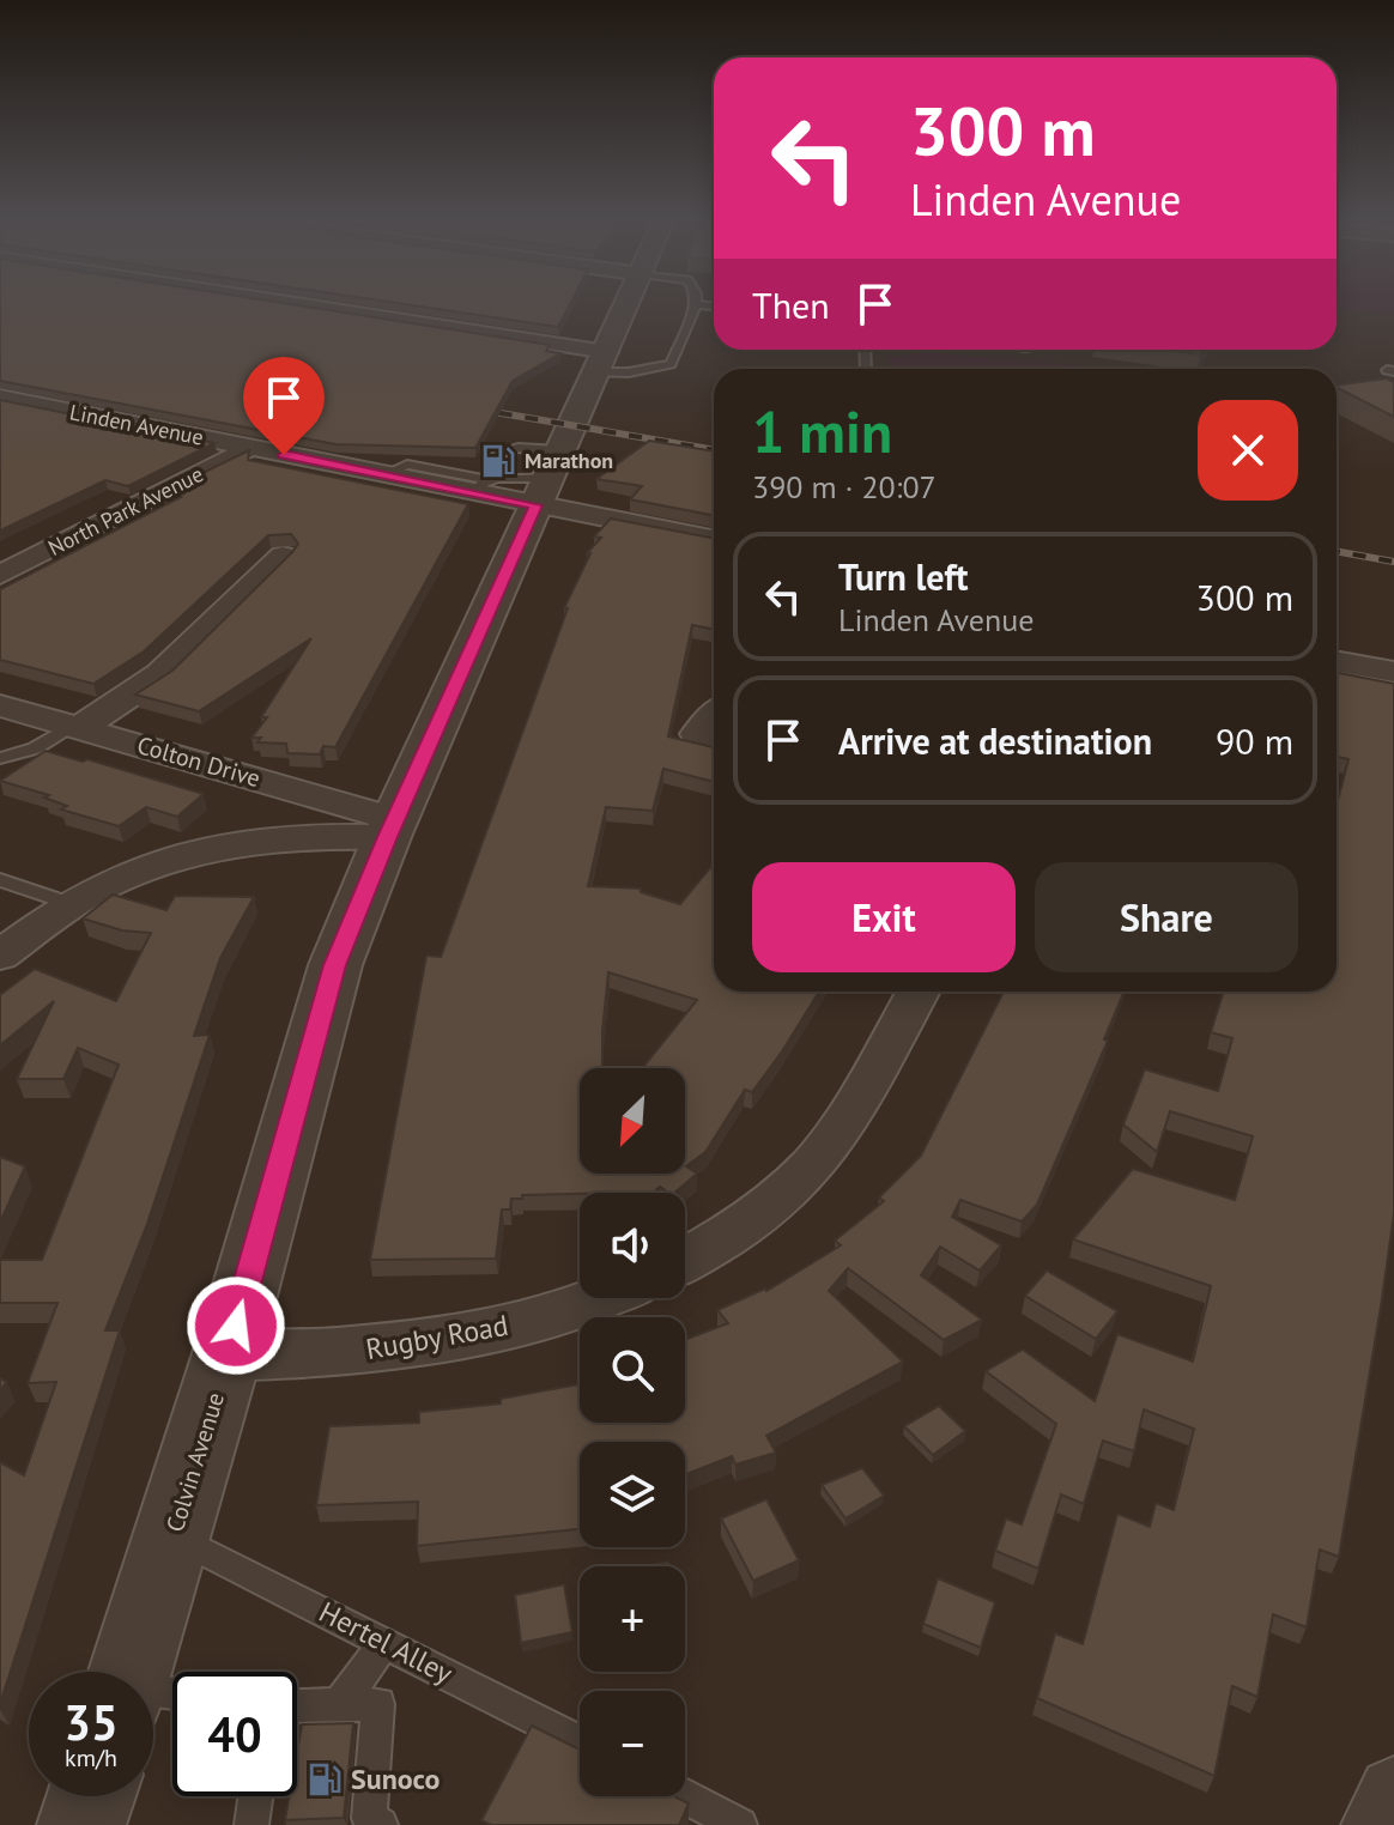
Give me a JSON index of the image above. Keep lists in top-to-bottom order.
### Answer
{
  "streets": {
    "street": [
      "Linden Avenue",
      "North Park Avenue",
      "Colton Drive",
      "Rugby Road",
      "Colvin Avenue"
    ],
    "lane": ["Hertel Alley"]
  },
  "crossings": [
    ["Linden Avenue", "North Park Avenue"],
    ["Linden Avenue", "Colvin Avenue"],
    ["Colton Drive", "Colvin Avenue"],
    ["Rugby Road", "Colvin Avenue"],
    ["Colvin Avenue", "Hertel Alley"]
  ],
  "places": {
    "fuel station": ["Marathon", "Sunoco"]
  },
  "north": "bottom left",
  "page": {
    "turn": ["300 m", "Linden Avenue"],
    "then": "Then",
    "heading": ["1 min", "390 m · 20:07"],
    "list": [
      {
        "name": "Turn left",
        "note": "Linden Avenue",
        "value": "300 m"
      },
      {
        "name": "Arrive at destination",
        "value": "90 m"
      }
    ],
    "buttons": ["Exit", "Share"],
    "map_buttons": ["+", "−"],
    "speed": "35 km/h",
    "limit": "40"
  }
}
